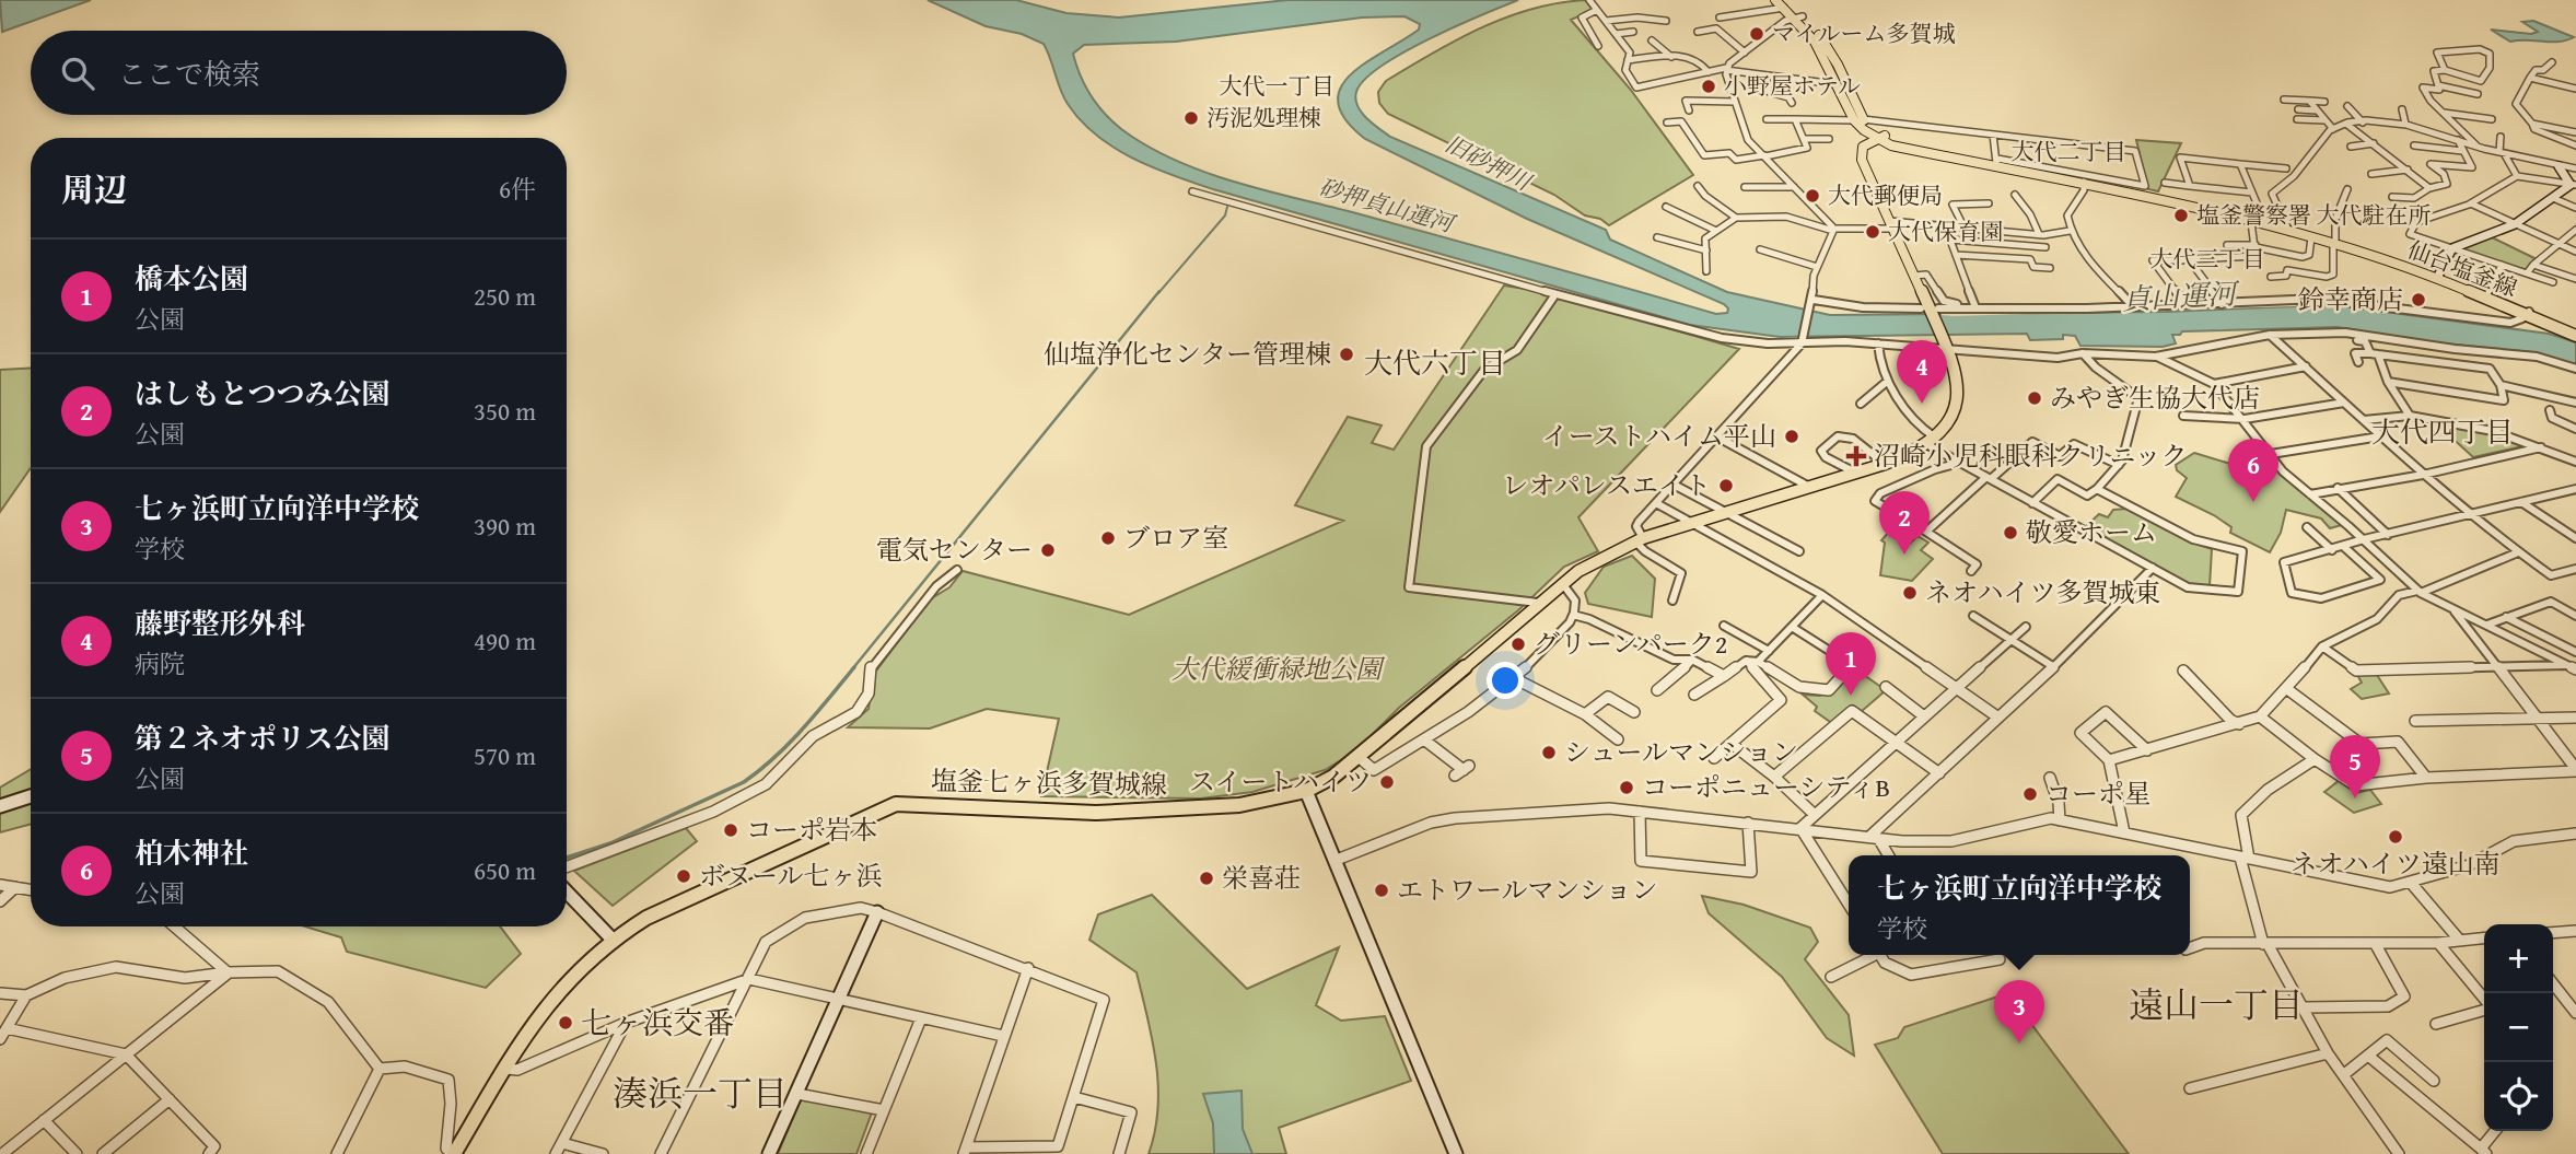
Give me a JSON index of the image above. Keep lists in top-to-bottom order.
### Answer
{
  "streets": {
    "main road": ["仙台塩釜線", "塩釜七ヶ浜多賀城線"]
  },
  "districts": [
    "大代一丁目",
    "大代二丁目",
    "大代三丁目",
    "大代六丁目",
    "大代四丁目",
    "遠山一丁目",
    "湊浜一丁目"
  ],
  "water": ["旧砂押川", "砂押貞山運河", "貞山運河"],
  "parks": ["大代緩衝緑地公園"],
  "places": {
    "other": [
      "マイルーム多賀城",
      "小野屋ホテル",
      "汚泥処理棟",
      "大代郵便局",
      "塩釜警察署 大代駐在所",
      "大代保育園",
      "鈴幸商店",
      "仙塩浄化センター管理棟",
      "みやぎ生協大代店",
      "イーストハイム平山",
      "レオパレスエイト",
      "敬愛ホーム",
      "ブロア室",
      "電気センター",
      "ネオハイツ多賀城東",
      "グリーンパーク2",
      "シュールマンション",
      "スイートハイツ",
      "コーポニューシティB",
      "コーポ星",
      "コーポ岩本",
      "ネオハイツ遠山南",
      "ボヌール七ヶ浜",
      "栄喜荘",
      "エトワールマンション",
      "七ヶ浜交番"
    ],
    "health": ["沼崎小児科眼科クリニック"]
  },
  "page": {
    "search": "ここで検索",
    "heading": ["周辺", "6件"],
    "list": [
      {
        "mark": "1",
        "name": "橋本公園",
        "note": "公園",
        "value": "250 m"
      },
      {
        "mark": "2",
        "name": "はしもとつつみ公園",
        "note": "公園",
        "value": "350 m"
      },
      {
        "mark": "3",
        "name": "七ヶ浜町立向洋中学校",
        "note": "学校",
        "value": "390 m"
      },
      {
        "mark": "4",
        "name": "藤野整形外科",
        "note": "病院",
        "value": "490 m"
      },
      {
        "mark": "5",
        "name": "第２ネオポリス公園",
        "note": "公園",
        "value": "570 m"
      },
      {
        "mark": "6",
        "name": "柏木神社",
        "note": "公園",
        "value": "650 m"
      }
    ],
    "pins": [
      "4",
      "6",
      "2",
      "1",
      "5",
      "3"
    ],
    "popup": ["七ヶ浜町立向洋中学校", "学校"],
    "map_buttons": ["+", "−"]
  }
}
